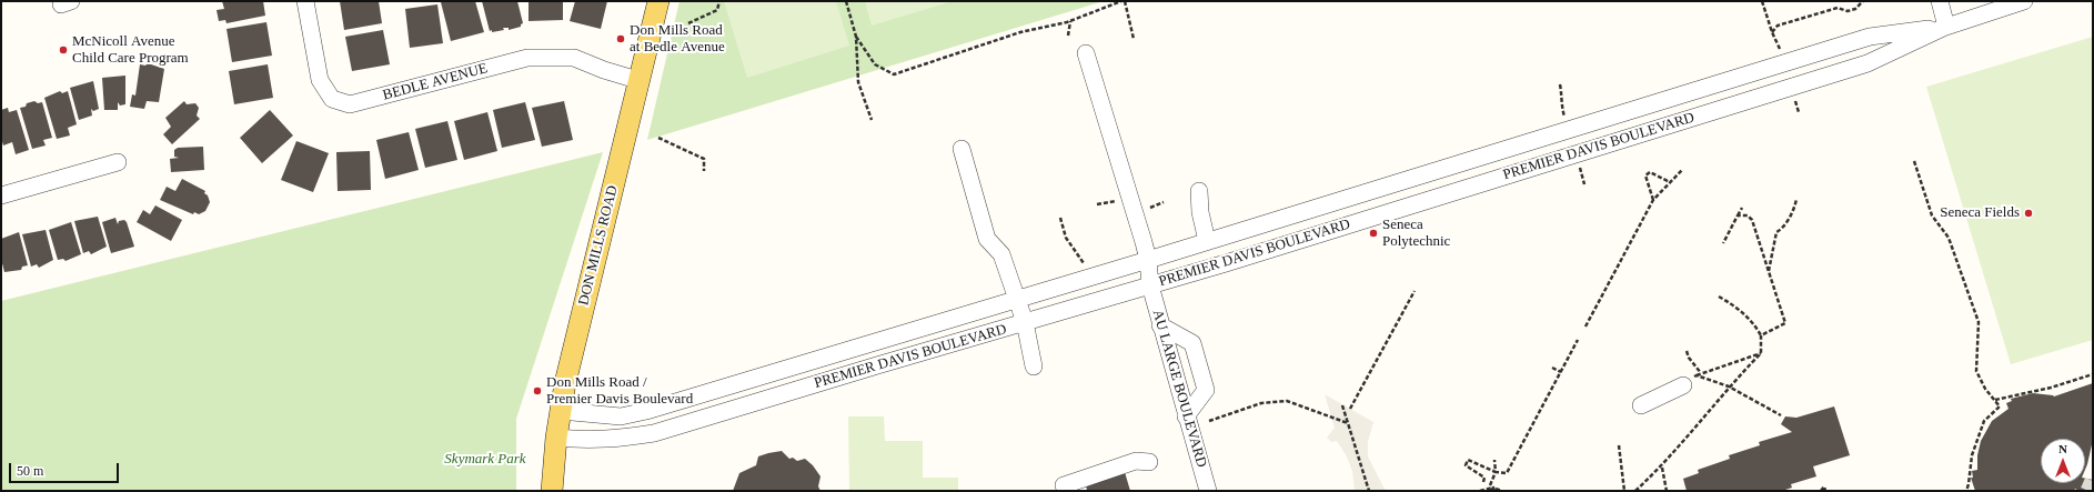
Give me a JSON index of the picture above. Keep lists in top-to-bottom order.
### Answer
{
  "streets": {
    "main road": ["DON MILLS ROAD"],
    "street": ["BEDLE AVENUE", "PREMIER DAVIS BOULEVARD", "AU LARGE BOULEVARD"]
  },
  "crossings": [
    ["BEDLE AVENUE", "DON MILLS ROAD"],
    ["PREMIER DAVIS BOULEVARD", "DON MILLS ROAD"],
    ["PREMIER DAVIS BOULEVARD", "AU LARGE BOULEVARD"]
  ],
  "parks": ["Skymark Park"],
  "places": [
    "Don Mills Road at Bedle Avenue",
    "McNicoll Avenue Child Care Program",
    "Seneca Fields",
    "Seneca Polytechnic",
    "Don Mills Road / Premier Davis Boulevard"
  ],
  "scale_bar": "50 m",
  "north": "top"
}
